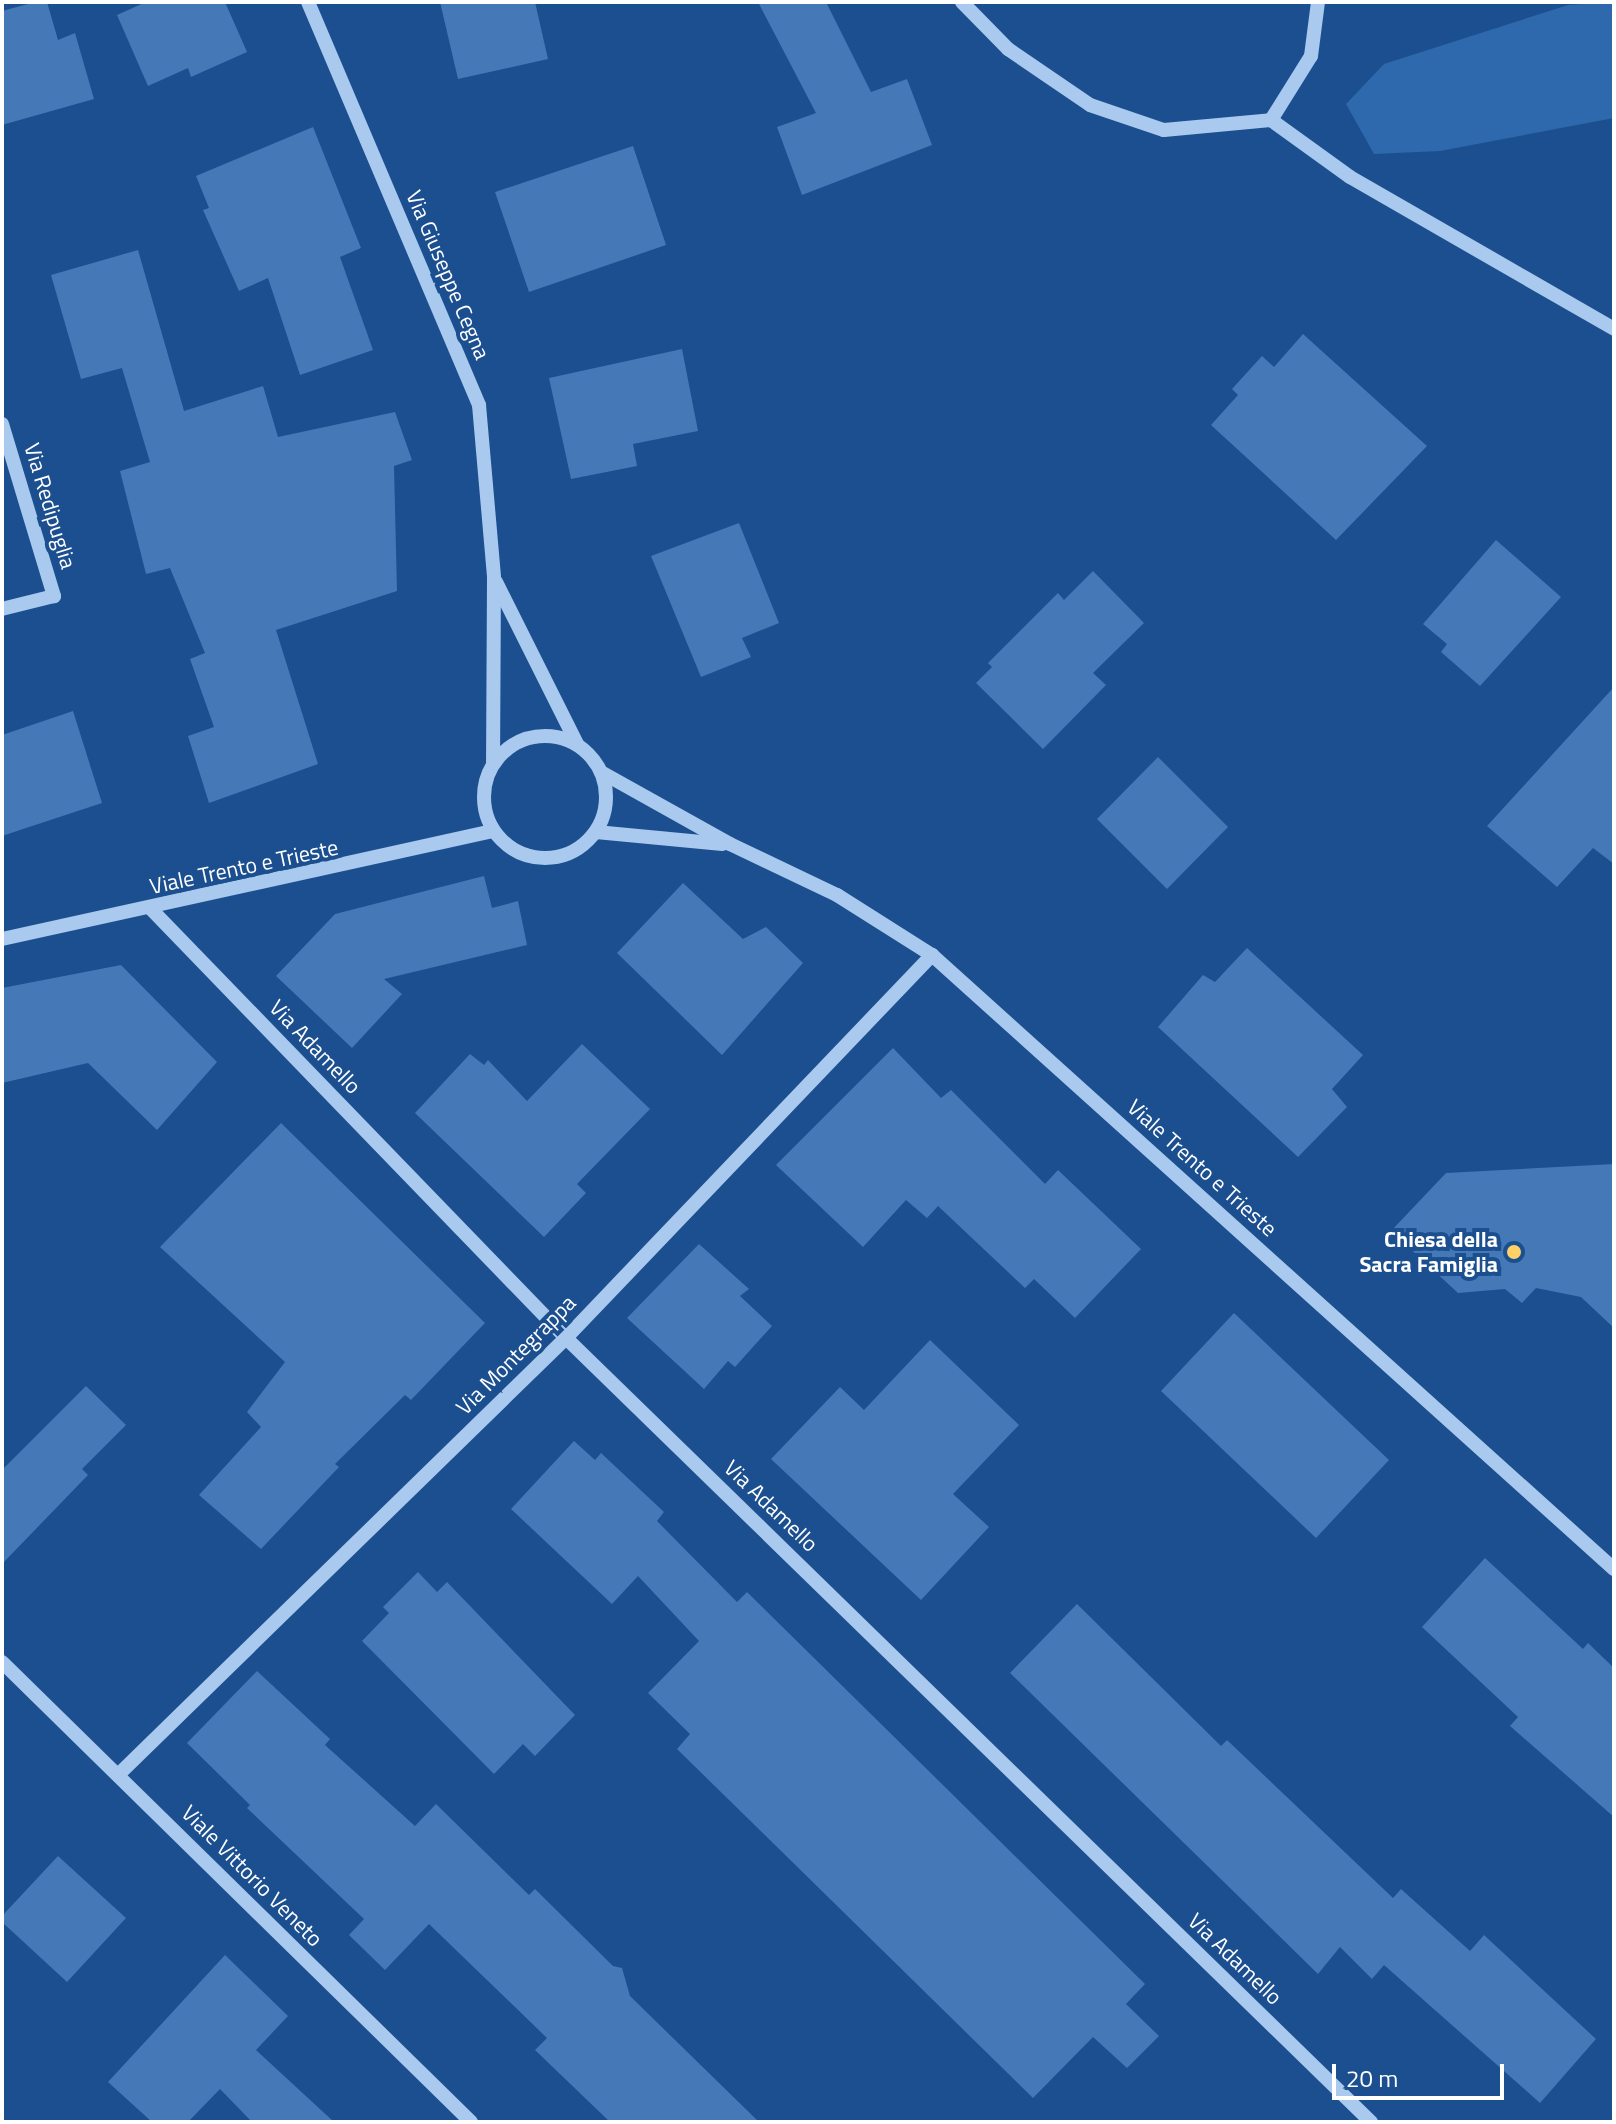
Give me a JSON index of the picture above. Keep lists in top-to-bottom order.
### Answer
{
  "streets": {
    "street": [
      "Via Giuseppe Cegna",
      "Via Redipuglia",
      "Viale Trento e Trieste",
      "Via Adamello",
      "Via Montegrappa",
      "Viale Vittorio Veneto"
    ]
  },
  "crossings": [
    ["Via Giuseppe Cegna", "Viale Trento e Trieste"],
    ["Viale Trento e Trieste", "Via Adamello"],
    ["Viale Trento e Trieste", "Via Montegrappa"],
    ["Via Adamello", "Via Montegrappa"],
    ["Via Montegrappa", "Viale Vittorio Veneto"]
  ],
  "places": ["Chiesa della Sacra Famiglia"],
  "scale_bar": "20 m"
}
